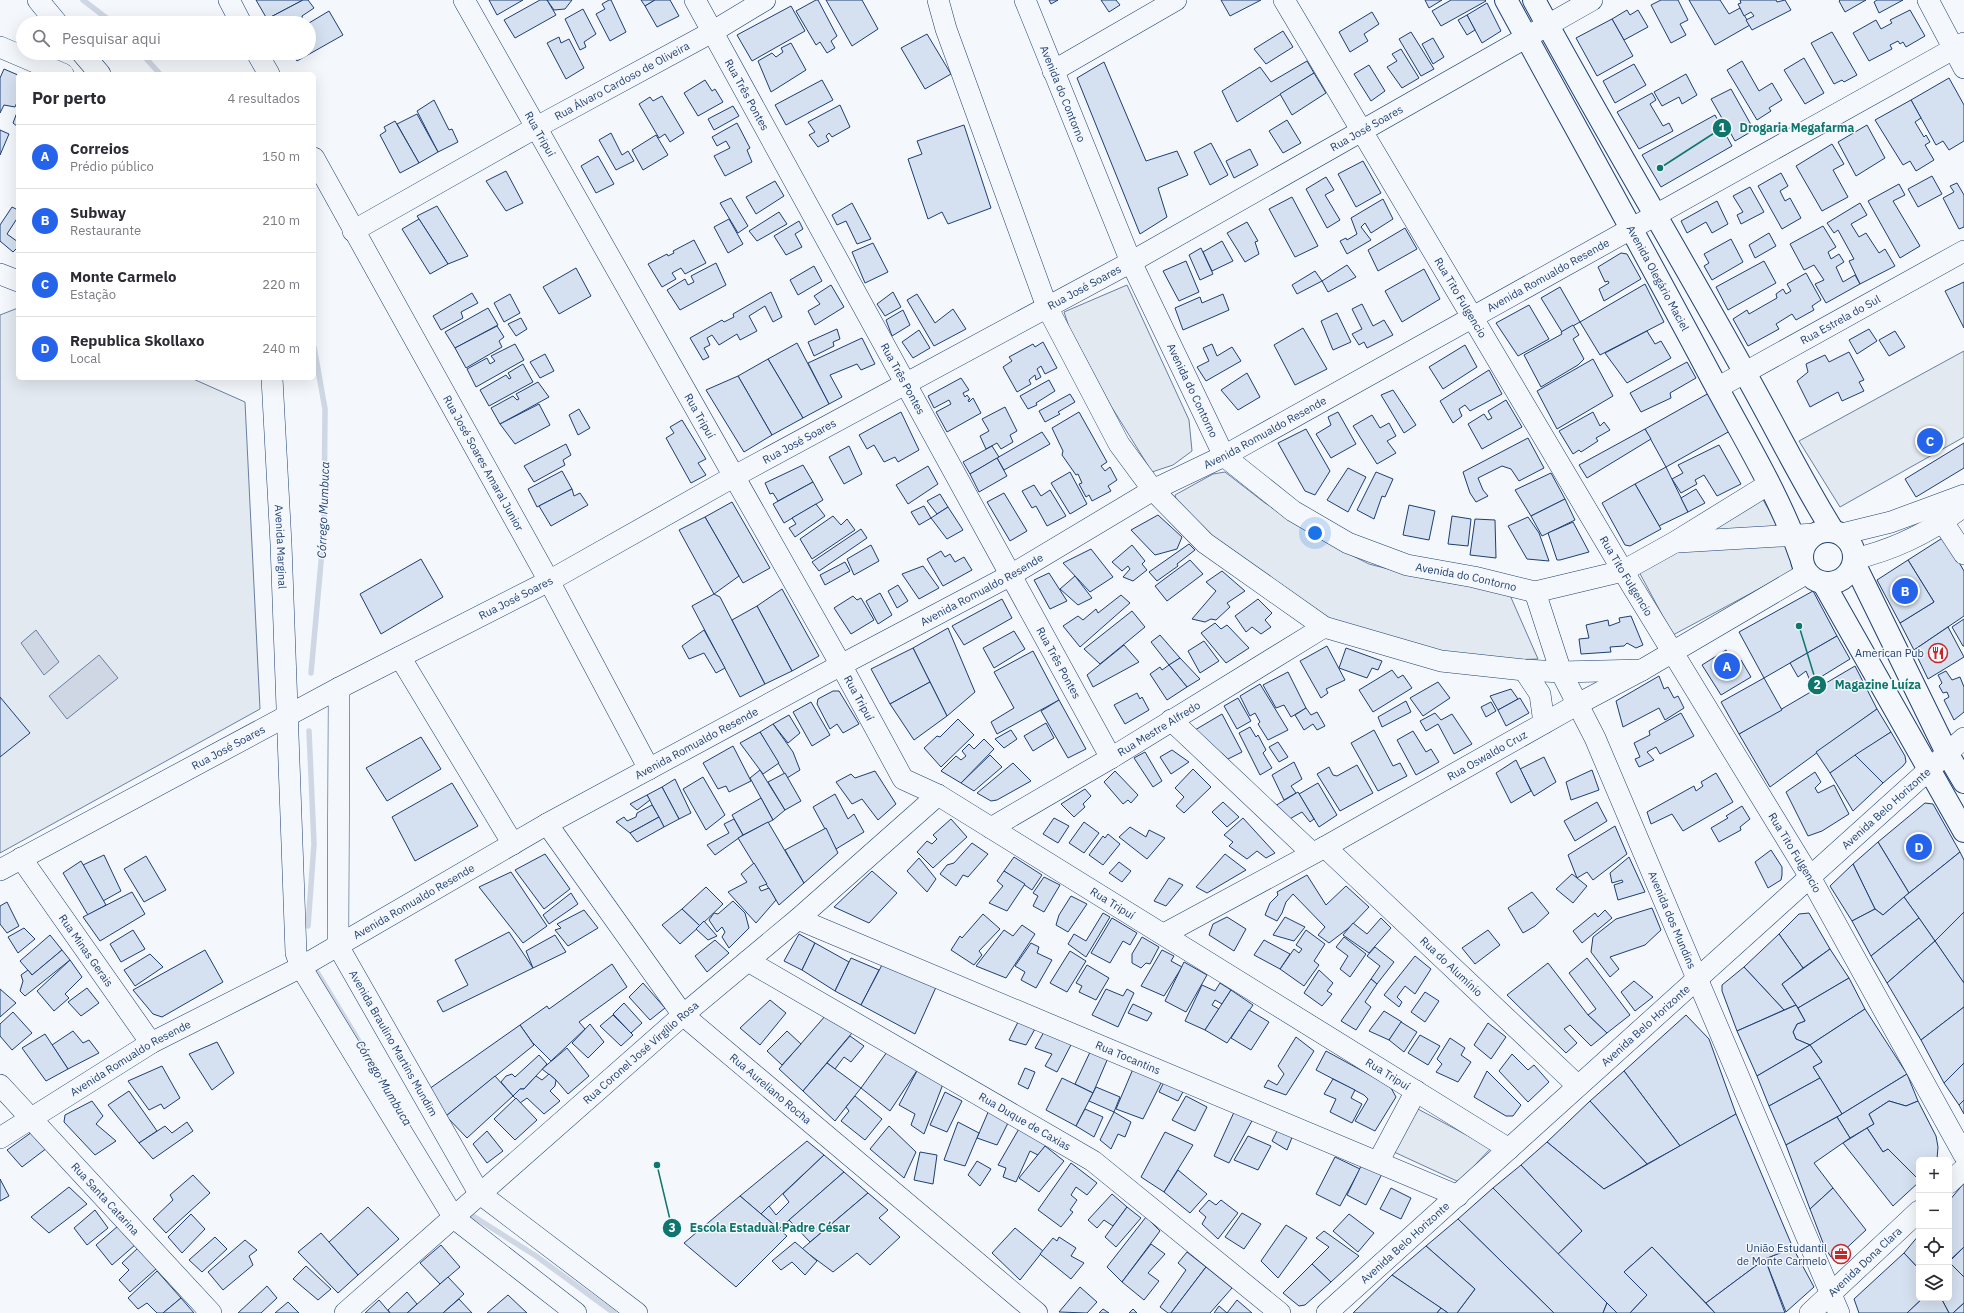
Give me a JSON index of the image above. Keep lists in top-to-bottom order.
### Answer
{
  "streets": {
    "main road": ["Avenida Olegário Maciel"],
    "street": [
      "Rua Álvaro Cardoso de Oliveira",
      "Avenida do Contorno",
      "Rua Três Pontes",
      "Rua José Soares",
      "Rua Tripuí",
      "Avenida Romualdo Resende",
      "Rua Tito Fulgencio",
      "Rua Estrela do Sul",
      "Rua José Soares Amaral Junior",
      "Avenida Marginal",
      "Rua Mestre Alfredo",
      "Rua Oswaldo Cruz",
      "Avenida Belo Horizonte",
      "Avenida dos Mundins",
      "Rua Minas Gerais",
      "Rua do Alumínio",
      "Avenida Braulino Martins Mundim",
      "Rua Coronel José Virgílio Rosa",
      "Rua Tocantins",
      "Rua Aureliano Rocha",
      "Rua Duque de Caxias",
      "Rua Santa Catarina",
      "Avenida Dona Clara"
    ]
  },
  "crossings": [
    ["Rua Álvaro Cardoso de Oliveira", "Rua Três Pontes"],
    ["Rua Álvaro Cardoso de Oliveira", "Rua Tripuí"],
    ["Rua Álvaro Cardoso de Oliveira", "Rua José Soares Amaral Junior"],
    ["Avenida do Contorno", "Rua José Soares"],
    ["Avenida do Contorno", "Avenida Romualdo Resende"],
    ["Avenida do Contorno", "Avenida Olegário Maciel"],
    ["Avenida do Contorno", "Rua Tito Fulgencio"],
    ["Avenida do Contorno", "Rua Oswaldo Cruz"],
    ["Avenida do Contorno", "Avenida dos Mundins"],
    ["Rua Três Pontes", "Rua José Soares"],
    ["Rua Três Pontes", "Avenida Romualdo Resende"],
    ["Rua Três Pontes", "Rua Mestre Alfredo"],
    ["Rua José Soares", "Rua Tripuí"],
    ["Rua José Soares", "Avenida Olegário Maciel"],
    ["Rua José Soares", "Rua Tito Fulgencio"],
    ["Rua José Soares", "Rua José Soares Amaral Junior"],
    ["Rua José Soares", "Avenida Marginal"],
    ["Rua José Soares", "Rua Minas Gerais"],
    ["Rua José Soares", "Avenida Braulino Martins Mundim"],
    ["Rua Tripuí", "Avenida Romualdo Resende"],
    ["Rua Tripuí", "Rua Mestre Alfredo"],
    ["Rua Tripuí", "Rua Oswaldo Cruz"],
    ["Rua Tripuí", "Avenida Belo Horizonte"],
    ["Rua Tripuí", "Rua Coronel José Virgílio Rosa"],
    ["Avenida Romualdo Resende", "Avenida Olegário Maciel"],
    ["Avenida Romualdo Resende", "Rua Tito Fulgencio"],
    ["Avenida Romualdo Resende", "Rua José Soares Amaral Junior"],
    ["Avenida Romualdo Resende", "Rua Minas Gerais"],
    ["Avenida Romualdo Resende", "Avenida Braulino Martins Mundim"],
    ["Avenida Romualdo Resende", "Rua Aureliano Rocha"],
    ["Avenida Romualdo Resende", "Rua Santa Catarina"],
    ["Avenida Olegário Maciel", "Rua Estrela do Sul"],
    ["Avenida Olegário Maciel", "Rua Oswaldo Cruz"],
    ["Avenida Olegário Maciel", "Avenida Belo Horizonte"],
    ["Rua Tito Fulgencio", "Rua Oswaldo Cruz"],
    ["Rua Tito Fulgencio", "Avenida Belo Horizonte"],
    ["Rua Mestre Alfredo", "Rua do Alumínio"],
    ["Rua Oswaldo Cruz", "Avenida dos Mundins"],
    ["Rua Oswaldo Cruz", "Rua do Alumínio"],
    ["Avenida Belo Horizonte", "Avenida dos Mundins"],
    ["Avenida Belo Horizonte", "Rua do Alumínio"],
    ["Avenida Belo Horizonte", "Rua Tocantins"],
    ["Avenida dos Mundins", "Avenida Dona Clara"],
    ["Avenida Braulino Martins Mundim", "Rua Coronel José Virgílio Rosa"],
    ["Rua Coronel José Virgílio Rosa", "Rua Tocantins"],
    ["Rua Coronel José Virgílio Rosa", "Rua Aureliano Rocha"],
    ["Rua Coronel José Virgílio Rosa", "Rua Duque de Caxias"]
  ],
  "water": ["Córrego Mumbuca"],
  "places": {
    "other": ["Drogaria Megafarma", "Magazine Luíza", "Escola Estadual Padre César"],
    "restaurant": ["American Pub"],
    "office": ["União Estudantil de Monte Carmelo"]
  },
  "page": {
    "search": "Pesquisar aqui",
    "heading": ["Por perto", "4 resultados"],
    "list": [
      {
        "mark": "A",
        "name": "Correios",
        "note": "Prédio público",
        "value": "150 m"
      },
      {
        "mark": "B",
        "name": "Subway",
        "note": "Restaurante",
        "value": "210 m"
      },
      {
        "mark": "C",
        "name": "Monte Carmelo",
        "note": "Estação",
        "value": "220 m"
      },
      {
        "mark": "D",
        "name": "Republica Skollaxo",
        "note": "Local",
        "value": "240 m"
      }
    ],
    "pins": [
      "C",
      "B",
      "A",
      "D"
    ],
    "map_buttons": ["+", "−"]
  }
}
